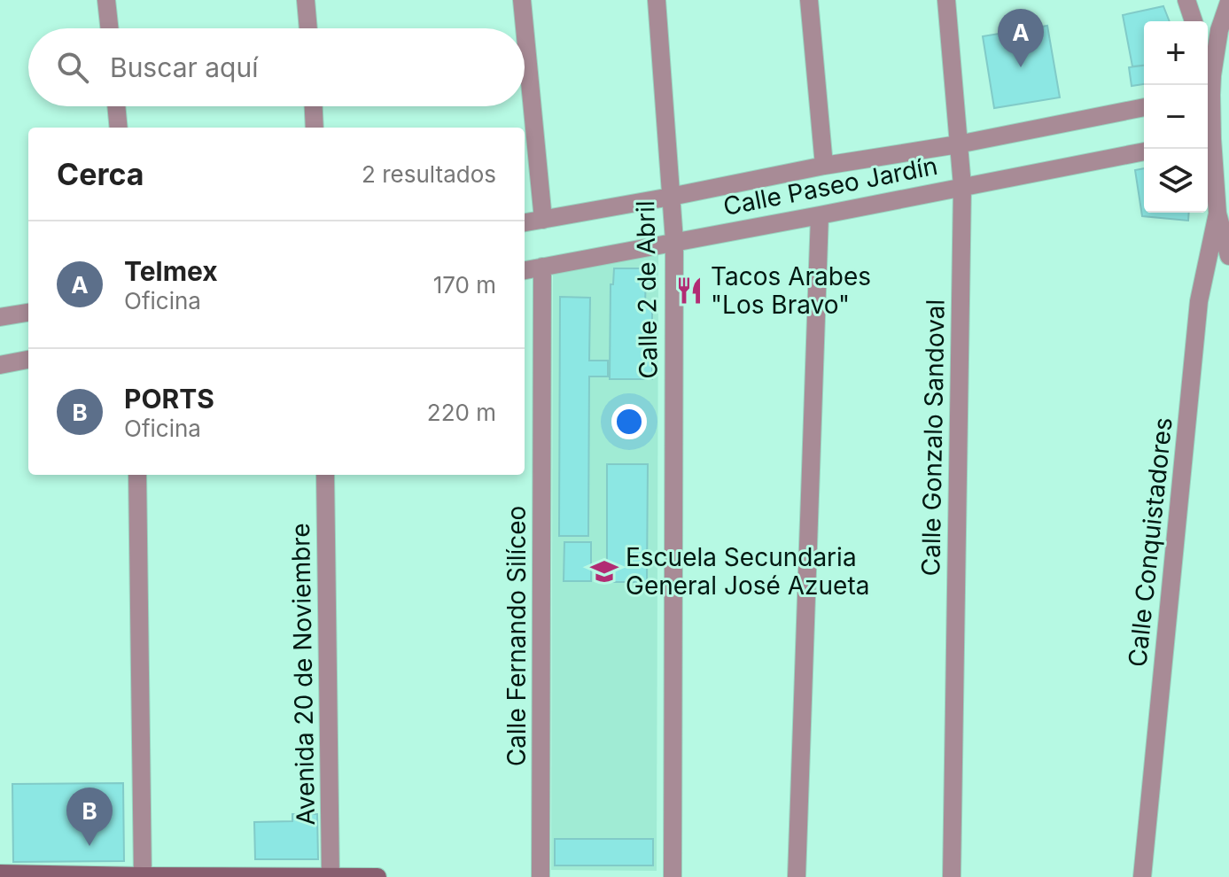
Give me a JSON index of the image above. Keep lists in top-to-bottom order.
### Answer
{
  "streets": {
    "street": [
      "Calle Paseo Jardín",
      "Calle 2 de Abril",
      "Calle Gonzalo Sandoval",
      "Calle Conquistadores",
      "Calle Fernando Silíceo",
      "Avenida 20 de Noviembre"
    ]
  },
  "crossings": [
    ["Calle Paseo Jardín", "Calle 2 de Abril"],
    ["Calle Paseo Jardín", "Calle Gonzalo Sandoval"],
    ["Calle Paseo Jardín", "Calle Fernando Silíceo"]
  ],
  "places": {
    "restaurant": ["Tacos Arabes \"Los Bravo\""],
    "school or university": ["Escuela Secundaria General José Azueta"]
  },
  "page": {
    "pins": ["A", "B"],
    "map_buttons": ["+", "−"],
    "search": "Buscar aquí",
    "heading": ["Cerca", "2 resultados"],
    "list": [
      {
        "mark": "A",
        "name": "Telmex",
        "note": "Oficina",
        "value": "170 m"
      },
      {
        "mark": "B",
        "name": "PORTS",
        "note": "Oficina",
        "value": "220 m"
      }
    ]
  }
}
